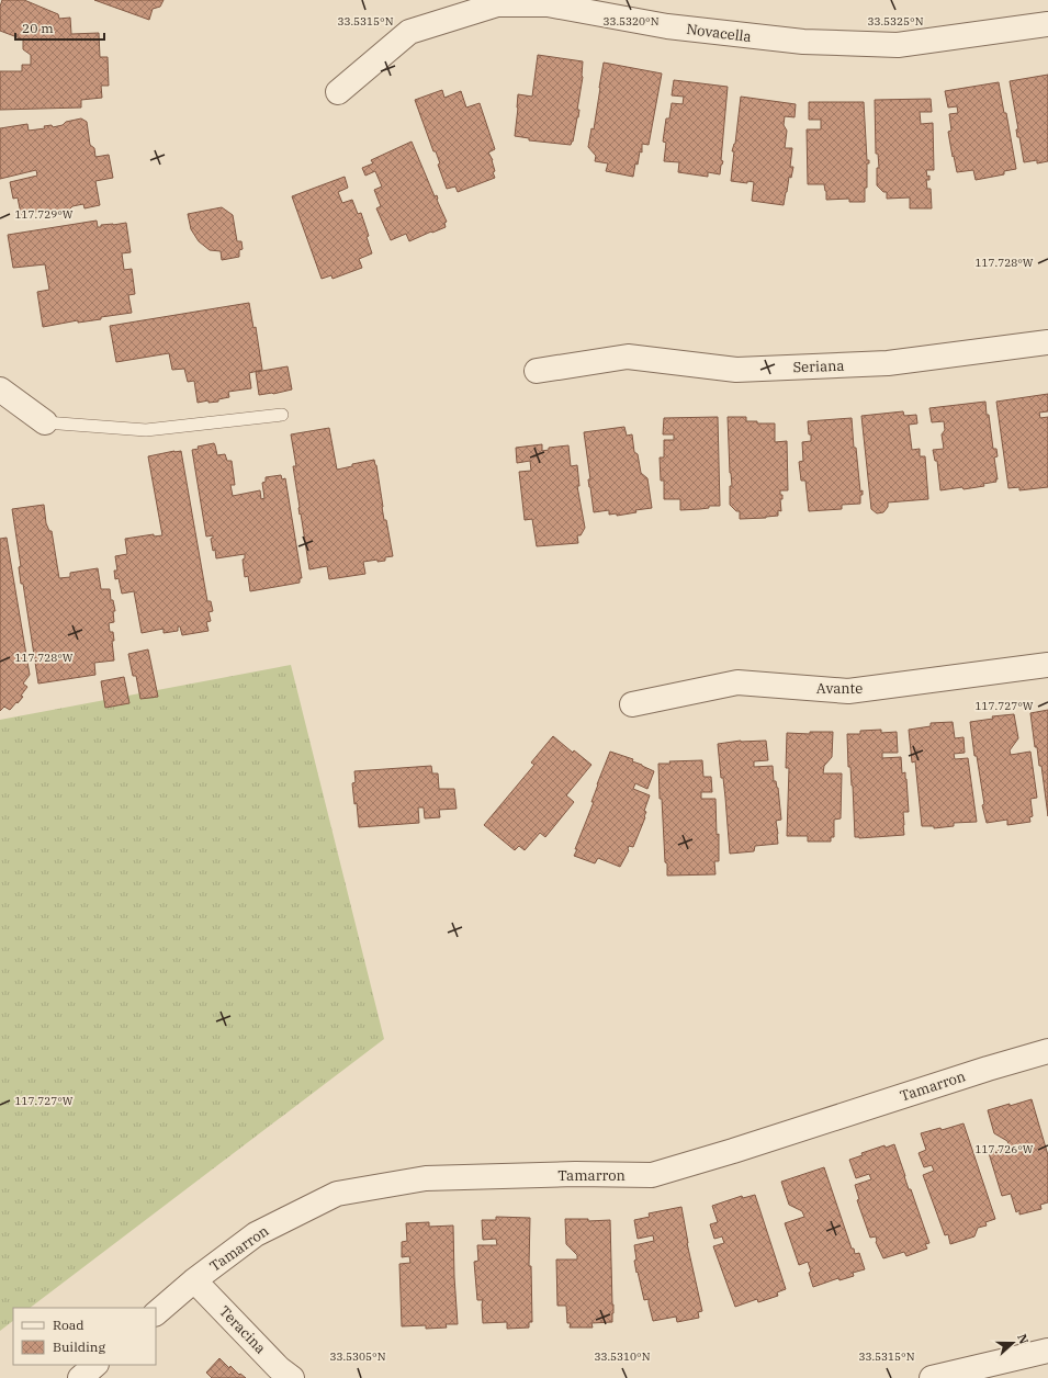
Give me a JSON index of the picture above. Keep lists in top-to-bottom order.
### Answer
{
  "streets": {
    "street": [
      "Novacella",
      "Seriana",
      "Avante",
      "Tamarron",
      "Teracina"
    ]
  },
  "crossings": [
    ["Tamarron", "Teracina"]
  ],
  "legend": ["Road", "Building"],
  "scale_bar": "20 m",
  "north": "right",
  "coordinates": [
    "33.5320°N",
    "33.5315°N",
    "33.5325°N",
    "117.729°W",
    "117.728°W",
    "117.727°W",
    "117.726°W",
    "33.5305°N",
    "33.5310°N"
  ]
}
